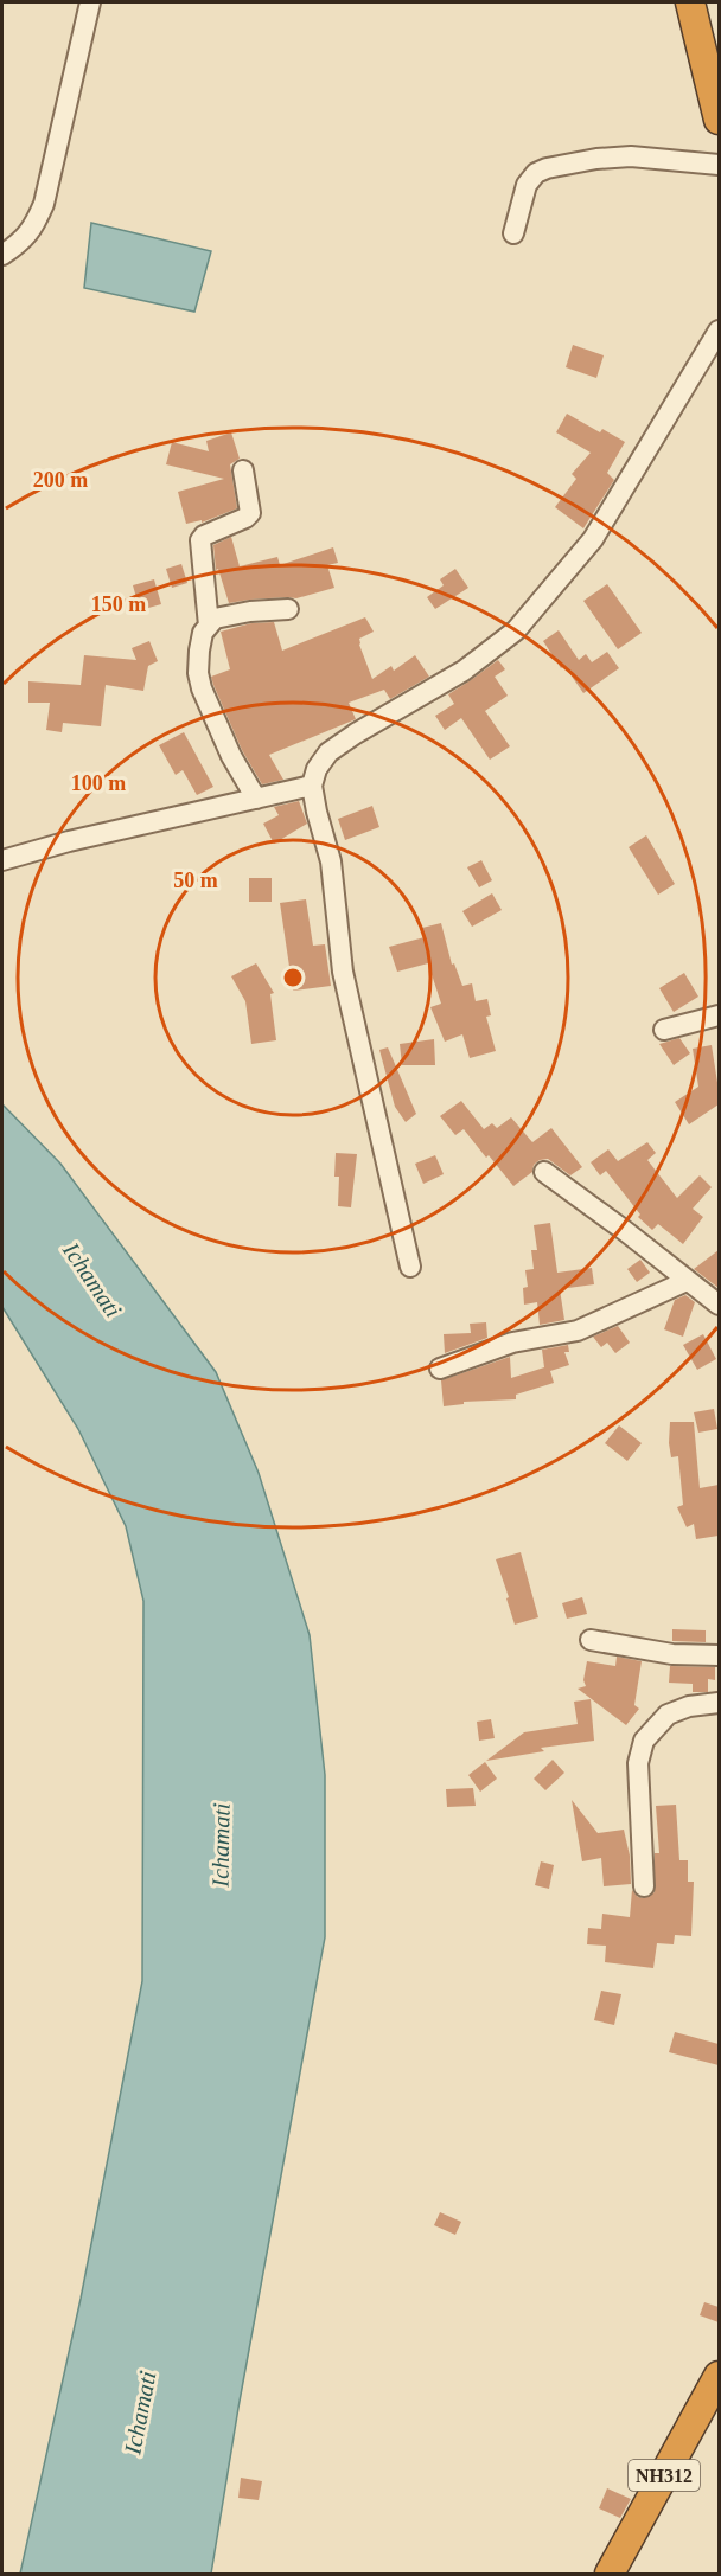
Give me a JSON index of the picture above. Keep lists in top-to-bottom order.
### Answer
{
  "streets": {
    "highway": ["NH312"]
  },
  "water": ["Ichamati"],
  "rings": [
    "200 m",
    "150 m",
    "100 m",
    "50 m"
  ]
}
